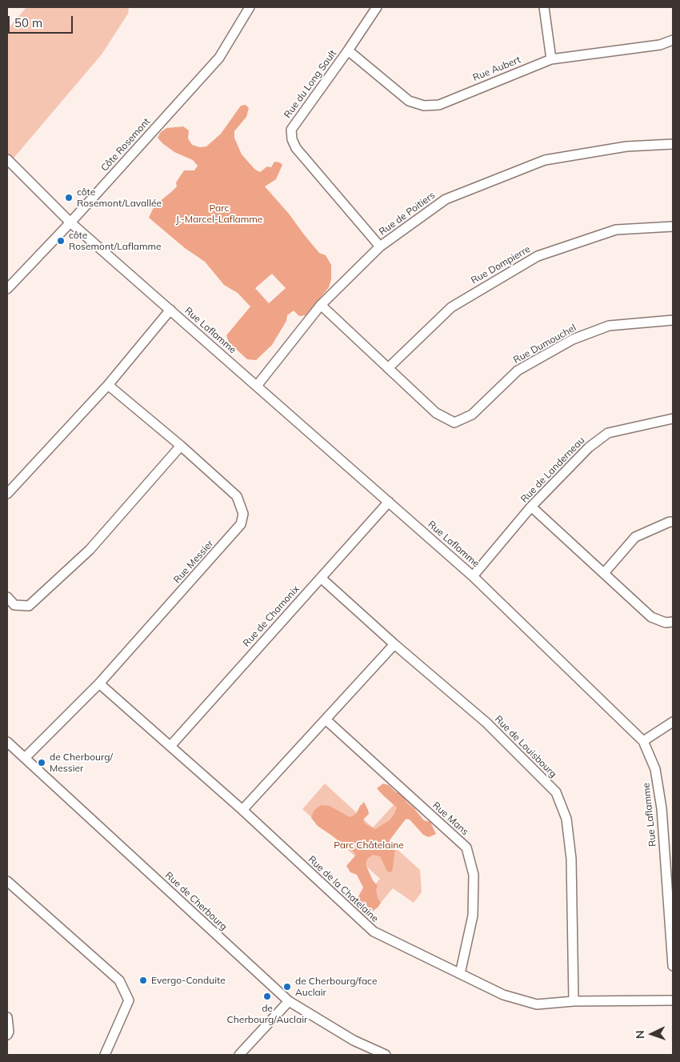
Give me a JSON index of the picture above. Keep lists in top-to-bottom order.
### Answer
{
  "streets": {
    "street": [
      "Rue Aubert",
      "Rue du Long Sault",
      "Côte Rosemont",
      "Rue de Poitiers",
      "Rue Dompierre",
      "Rue Laflamme",
      "Rue Dumouchel",
      "Rue de Landerneau",
      "Rue Messier",
      "Rue de Chamonix",
      "Rue de Louisbourg",
      "Rue Mans",
      "Rue de la Chatelaine",
      "Rue de Cherbourg"
    ]
  },
  "crossings": [
    ["Rue Aubert", "Rue du Long Sault"],
    ["Rue du Long Sault", "Rue de Poitiers"],
    ["Côte Rosemont", "Rue Laflamme"],
    ["Rue de Poitiers", "Rue Laflamme"],
    ["Rue de Poitiers", "Rue Dumouchel"],
    ["Rue Dompierre", "Rue Dumouchel"],
    ["Rue Laflamme", "Rue de Landerneau"],
    ["Rue Laflamme", "Rue de Chamonix"],
    ["Rue Messier", "Rue de la Chatelaine"],
    ["Rue Messier", "Rue de Cherbourg"],
    ["Rue de Chamonix", "Rue de Louisbourg"],
    ["Rue de Chamonix", "Rue de la Chatelaine"],
    ["Rue de Louisbourg", "Rue de la Chatelaine"],
    ["Rue Mans", "Rue de la Chatelaine"]
  ],
  "parks": ["Parc J.-Marcel-Laflamme", "Parc Châtelaine"],
  "places": [
    "côte Rosemont/Lavallée",
    "côte Rosemont/Laflamme",
    "de Cherbourg/ Messier",
    "Evergo-Conduite",
    "de Cherbourg/face Auclair",
    "de Cherbourg/Auclair"
  ],
  "scale_bar": "50 m",
  "north": "left"
}
